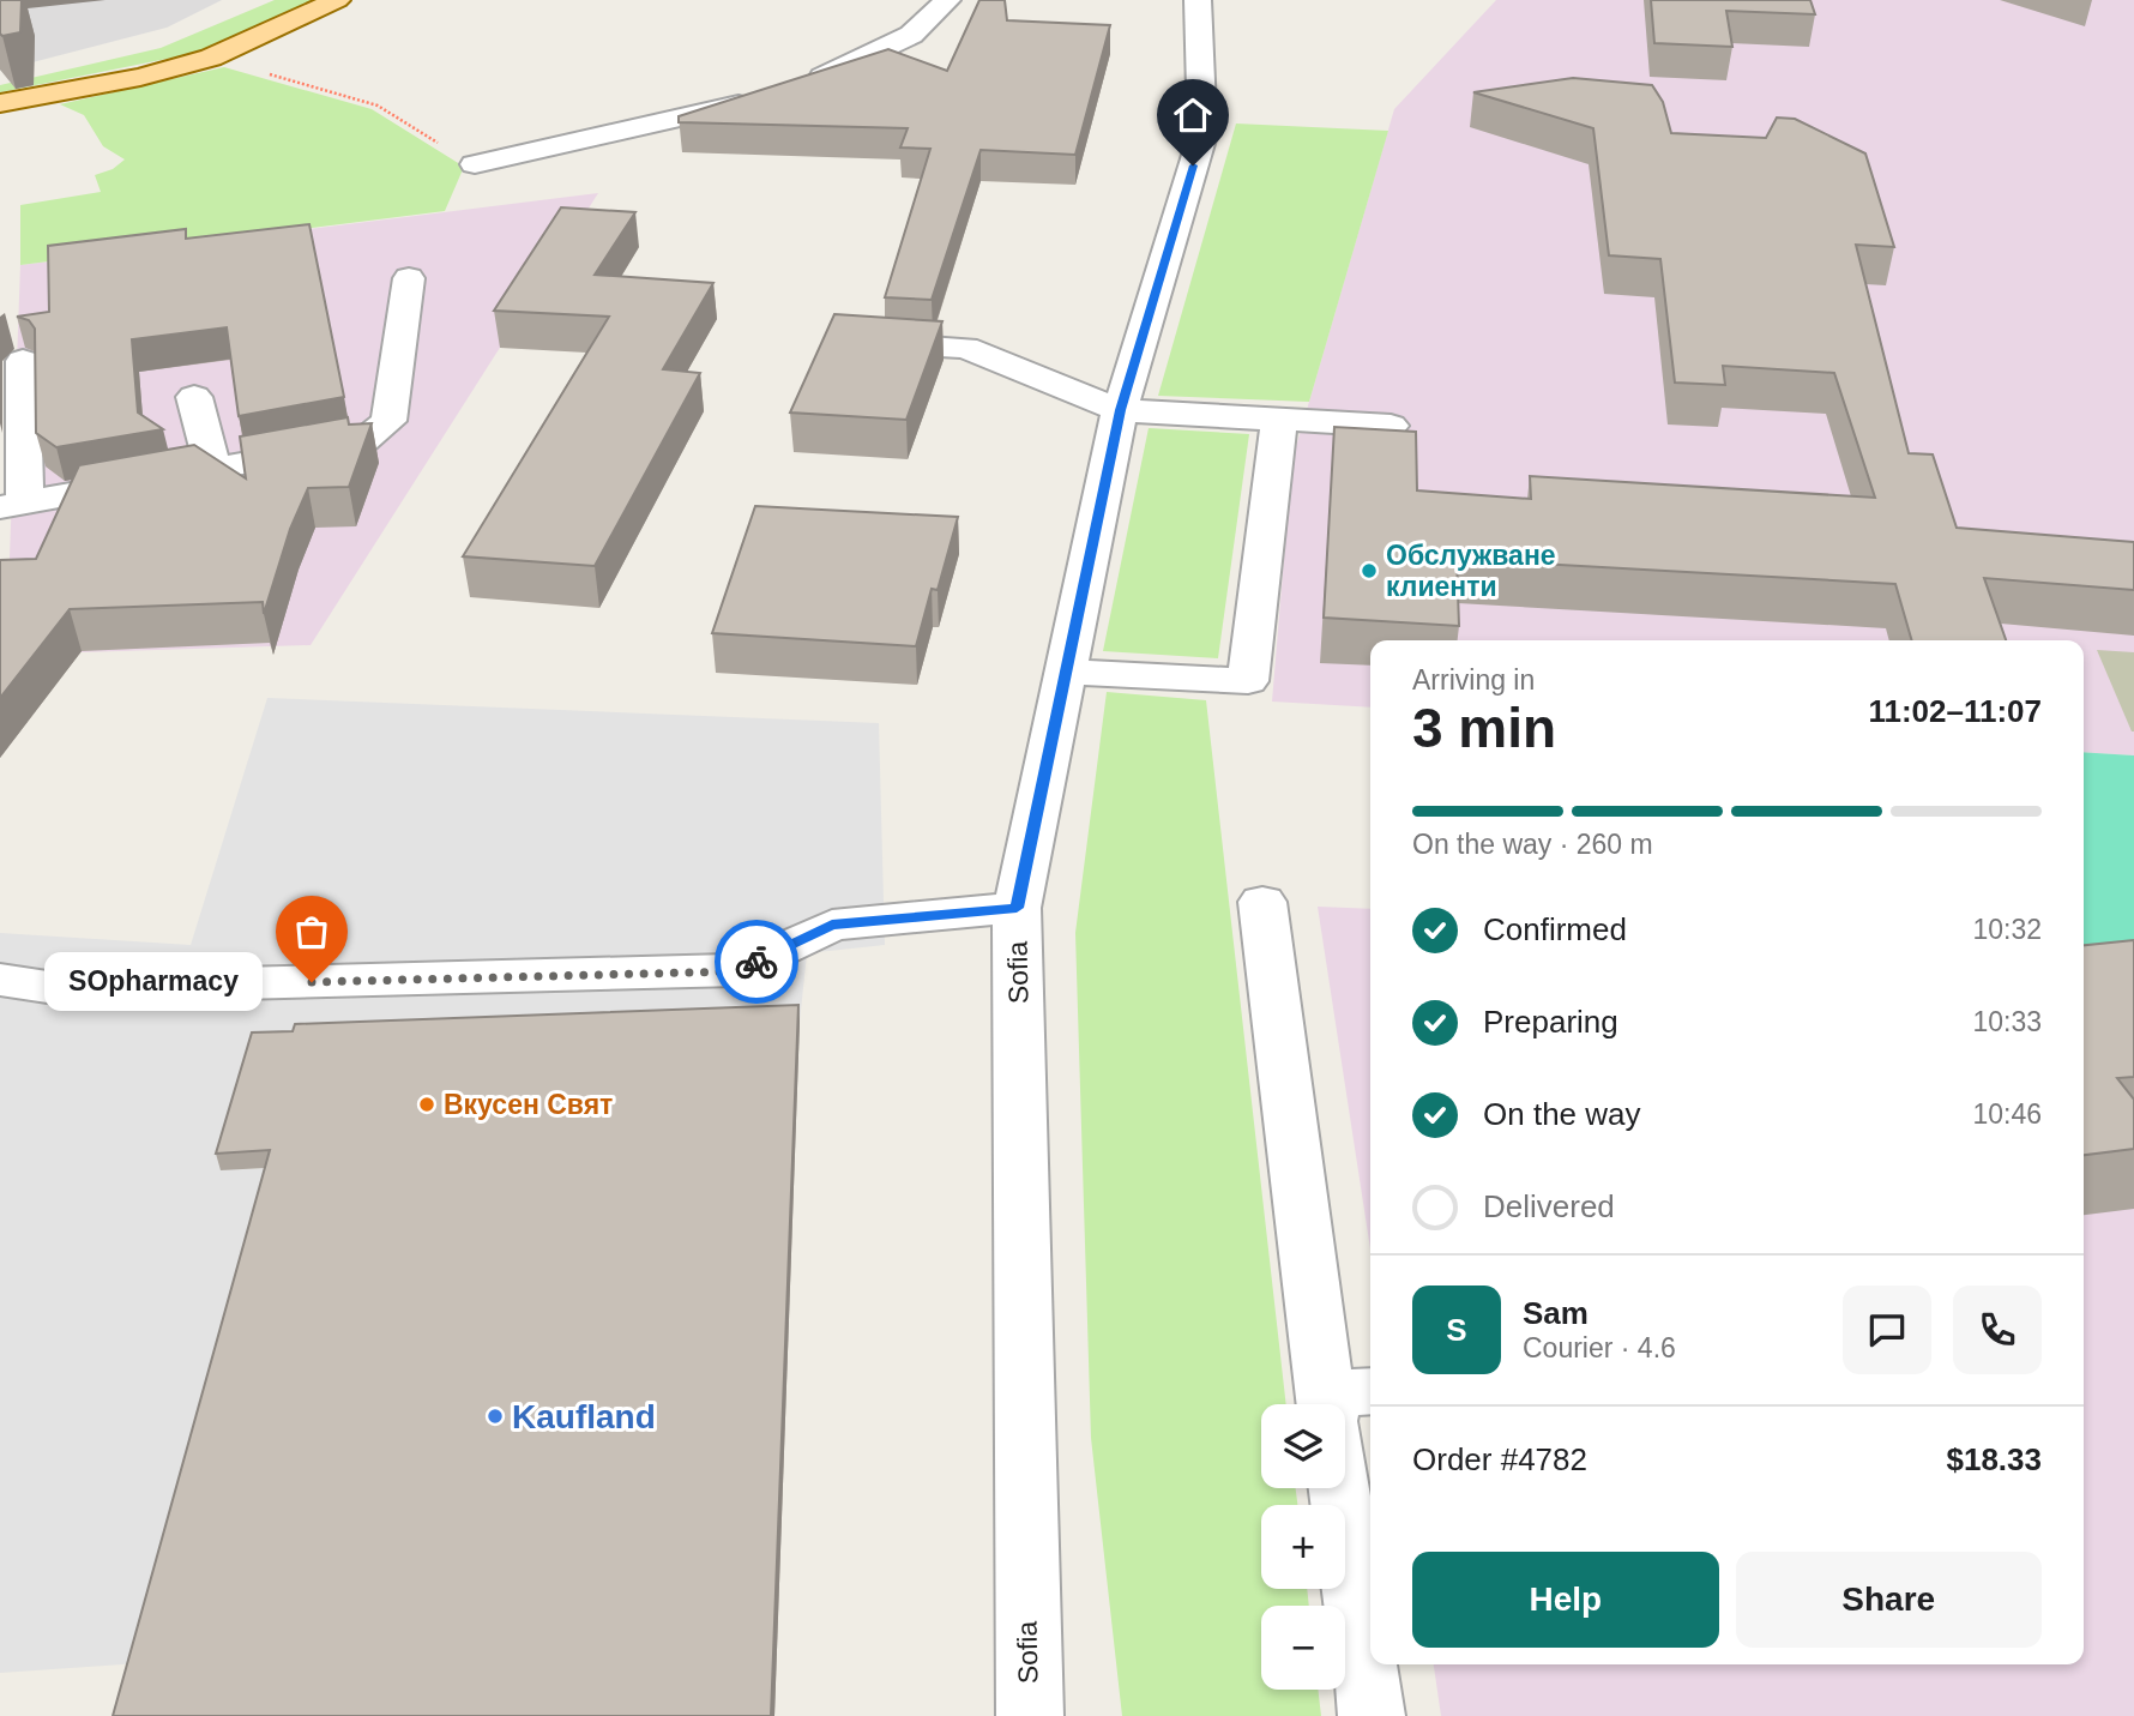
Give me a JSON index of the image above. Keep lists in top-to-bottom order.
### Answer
{
  "streets": {
    "street": ["Sofia"]
  },
  "places": [
    "Обслужване клиенти",
    "SOpharmacy",
    "Вкусен Свят",
    "Kaufland"
  ],
  "page": {
    "heading": ["3 min", "Arriving in", "11:02–11:07"],
    "panel": [
      "Sam",
      "Courier · 4.6",
      "Order #4782",
      "$18.33"
    ],
    "bar": "On the way · 260 m",
    "list": [
      ["Confirmed", "10:32"],
      ["Preparing", "10:33"],
      ["On the way", "10:46"],
      "Delivered"
    ],
    "bubble": "SOpharmacy",
    "round": "S",
    "map_buttons": ["+", "−"],
    "buttons": ["Help", "Share"]
  }
}
